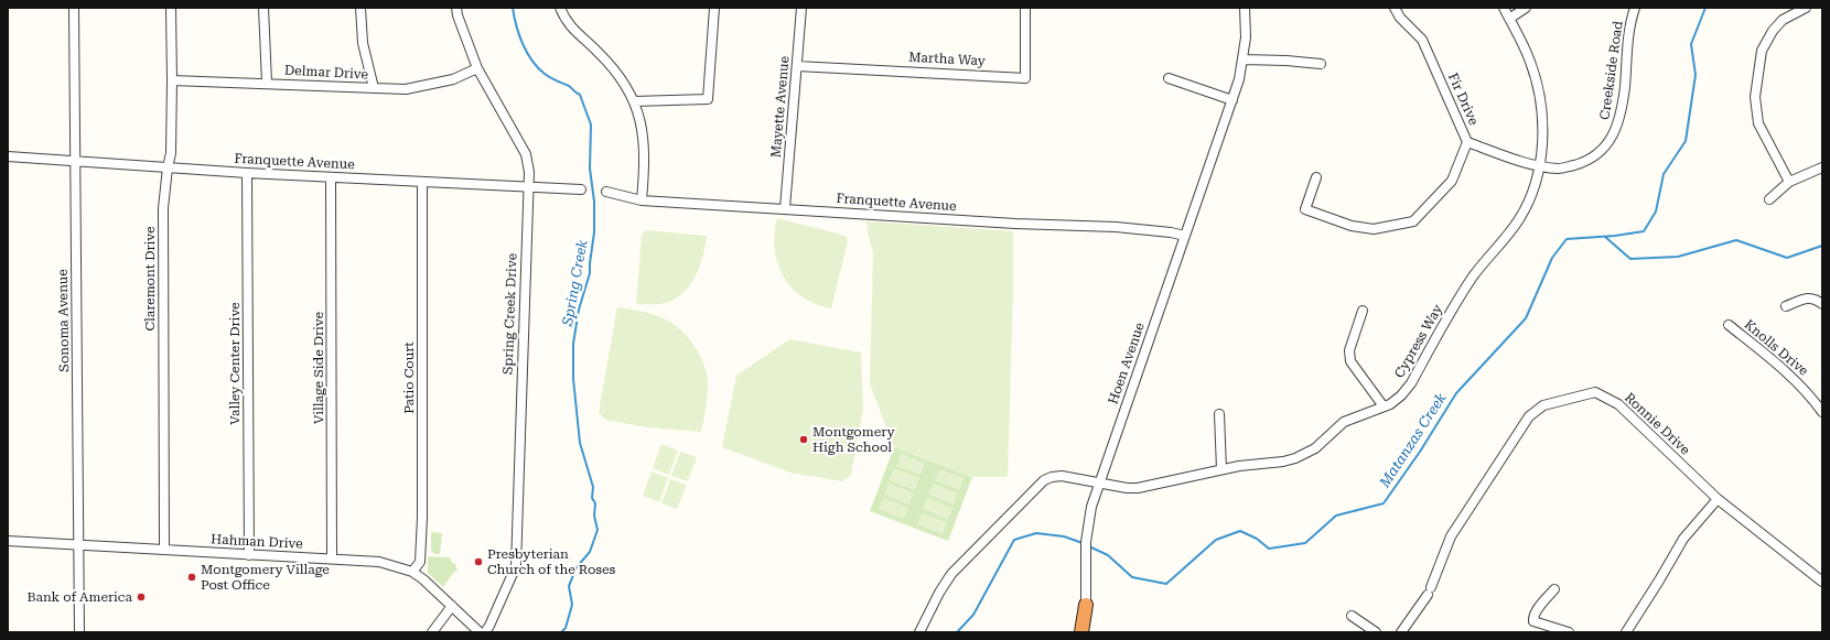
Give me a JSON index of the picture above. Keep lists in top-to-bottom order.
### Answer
{
  "streets": {
    "street": [
      "Martha Way",
      "Creekside Road",
      "Delmar Drive",
      "Fir Drive",
      "Mayette Avenue",
      "Franquette Avenue",
      "Claremont Drive",
      "Spring Creek Drive",
      "Sonoma Avenue",
      "Cypress Way",
      "Knolls Drive",
      "Valley Center Drive",
      "Hoen Avenue",
      "Village Side Drive",
      "Patio Court",
      "Ronnie Drive",
      "Hahman Drive"
    ]
  },
  "crossings": [
    ["Martha Way", "Mayette Avenue"],
    ["Creekside Road", "Fir Drive"],
    ["Creekside Road", "Cypress Way"],
    ["Delmar Drive", "Claremont Drive"],
    ["Delmar Drive", "Spring Creek Drive"],
    ["Mayette Avenue", "Franquette Avenue"],
    ["Franquette Avenue", "Claremont Drive"],
    ["Franquette Avenue", "Spring Creek Drive"],
    ["Franquette Avenue", "Sonoma Avenue"],
    ["Franquette Avenue", "Valley Center Drive"],
    ["Franquette Avenue", "Hoen Avenue"],
    ["Franquette Avenue", "Village Side Drive"],
    ["Franquette Avenue", "Patio Court"],
    ["Claremont Drive", "Hahman Drive"],
    ["Sonoma Avenue", "Hahman Drive"],
    ["Cypress Way", "Hoen Avenue"],
    ["Valley Center Drive", "Hahman Drive"],
    ["Village Side Drive", "Hahman Drive"],
    ["Patio Court", "Hahman Drive"]
  ],
  "water": ["Spring Creek", "Matanzas Creek"],
  "places": [
    "Montgomery High School",
    "Presbyterian Church of the Roses",
    "Montgomery Village Post Office",
    "Bank of America"
  ]
}
